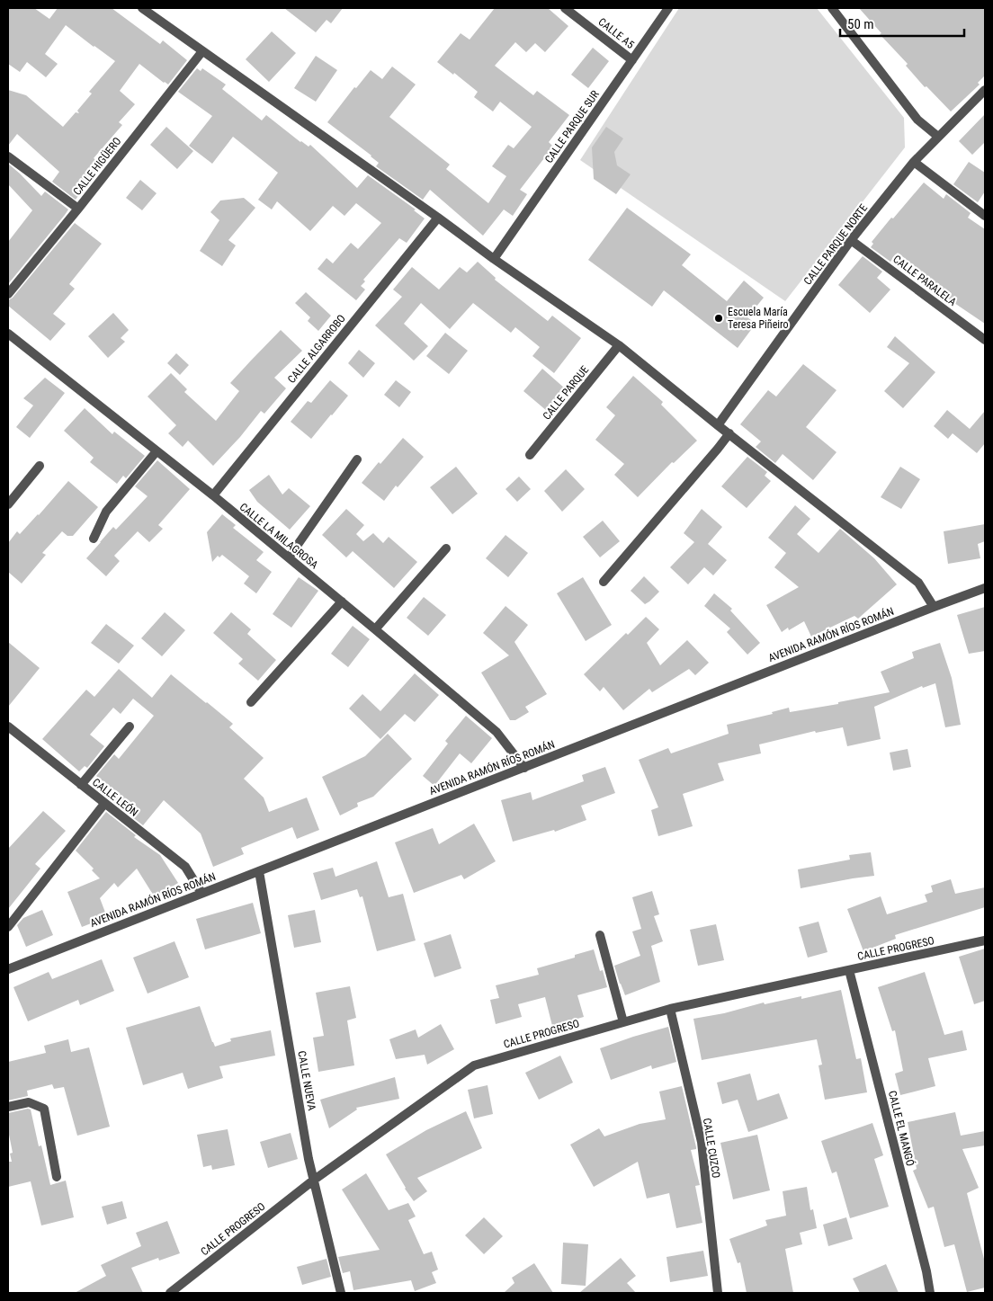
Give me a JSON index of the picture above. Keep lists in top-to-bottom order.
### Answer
{
  "streets": {
    "street": [
      "CALLE A5",
      "CALLE PARQUE SUR",
      "CALLE HIGÜERO",
      "CALLE PARQUE NORTE",
      "CALLE PARALELA",
      "CALLE ALGARROBO",
      "CALLE PARQUE",
      "CALLE LA MILAGROSA",
      "AVENIDA RAMÓN RÍOS ROMÁN",
      "CALLE LEÓN",
      "CALLE PROGRESO",
      "CALLE NUEVA",
      "CALLE EL MANGÓ",
      "CALLE CUZCO"
    ]
  },
  "crossings": [
    ["CALLE A5", "CALLE PARQUE SUR"],
    ["CALLE PARQUE NORTE", "CALLE PARALELA"],
    ["CALLE ALGARROBO", "CALLE LA MILAGROSA"],
    ["CALLE LA MILAGROSA", "AVENIDA RAMÓN RÍOS ROMÁN"],
    ["AVENIDA RAMÓN RÍOS ROMÁN", "CALLE LEÓN"],
    ["AVENIDA RAMÓN RÍOS ROMÁN", "CALLE NUEVA"],
    ["CALLE PROGRESO", "CALLE NUEVA"],
    ["CALLE PROGRESO", "CALLE EL MANGÓ"],
    ["CALLE PROGRESO", "CALLE CUZCO"]
  ],
  "places": ["Escuela María Teresa Piñeiro"],
  "scale_bar": "50 m"
}
